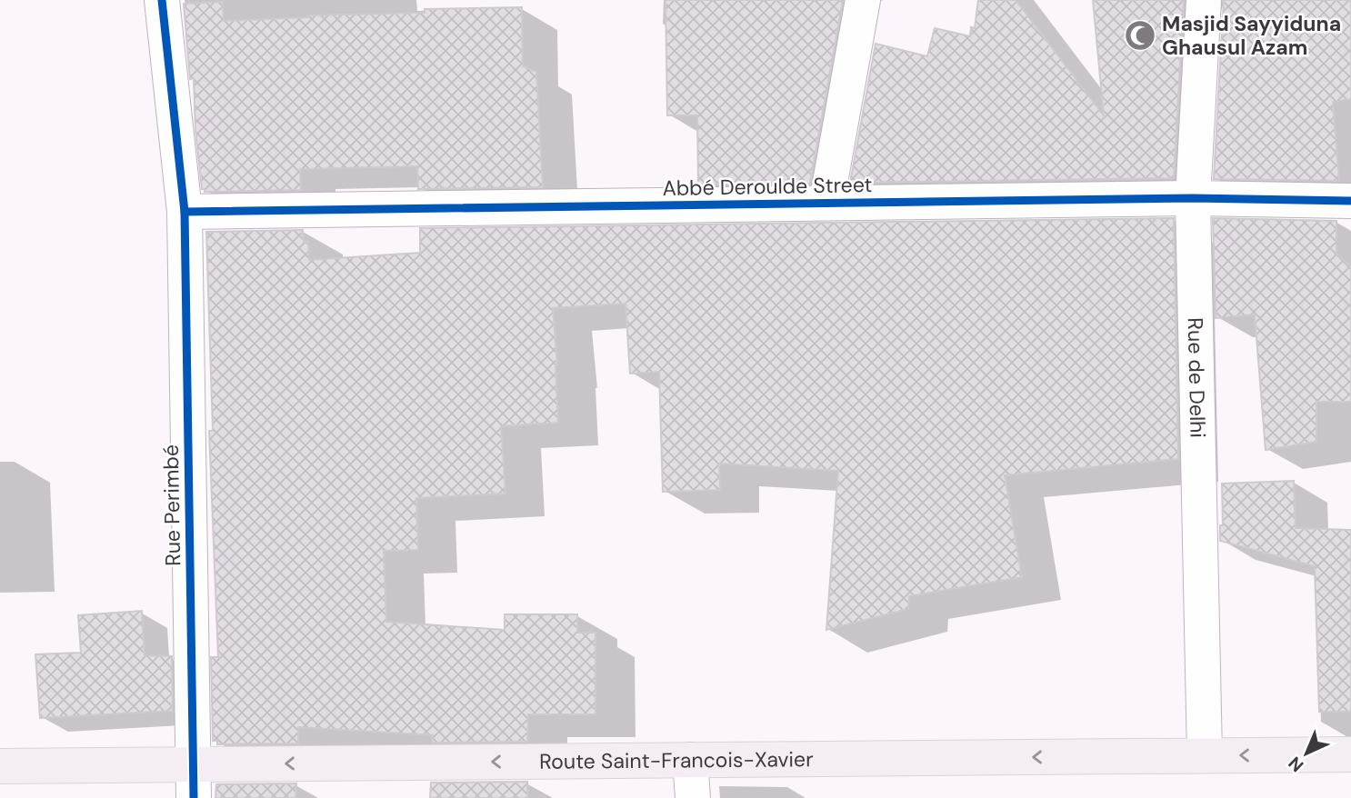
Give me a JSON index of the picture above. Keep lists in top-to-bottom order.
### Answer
{
  "streets": {
    "main road": ["Route Saint-Francois-Xavier"],
    "street": ["Abbé Deroulde Street", "Rue de Delhi", "Rue Perimbé"]
  },
  "crossings": [
    ["Abbé Deroulde Street", "Rue de Delhi"],
    ["Abbé Deroulde Street", "Rue Perimbé"],
    ["Rue de Delhi", "Route Saint-Francois-Xavier"],
    ["Rue Perimbé", "Route Saint-Francois-Xavier"]
  ],
  "one_way": ["Route Saint-Francois-Xavier"],
  "places": {
    "mosque": ["Masjid Sayyiduna Ghausul Azam"]
  },
  "north": "bottom left"
}
